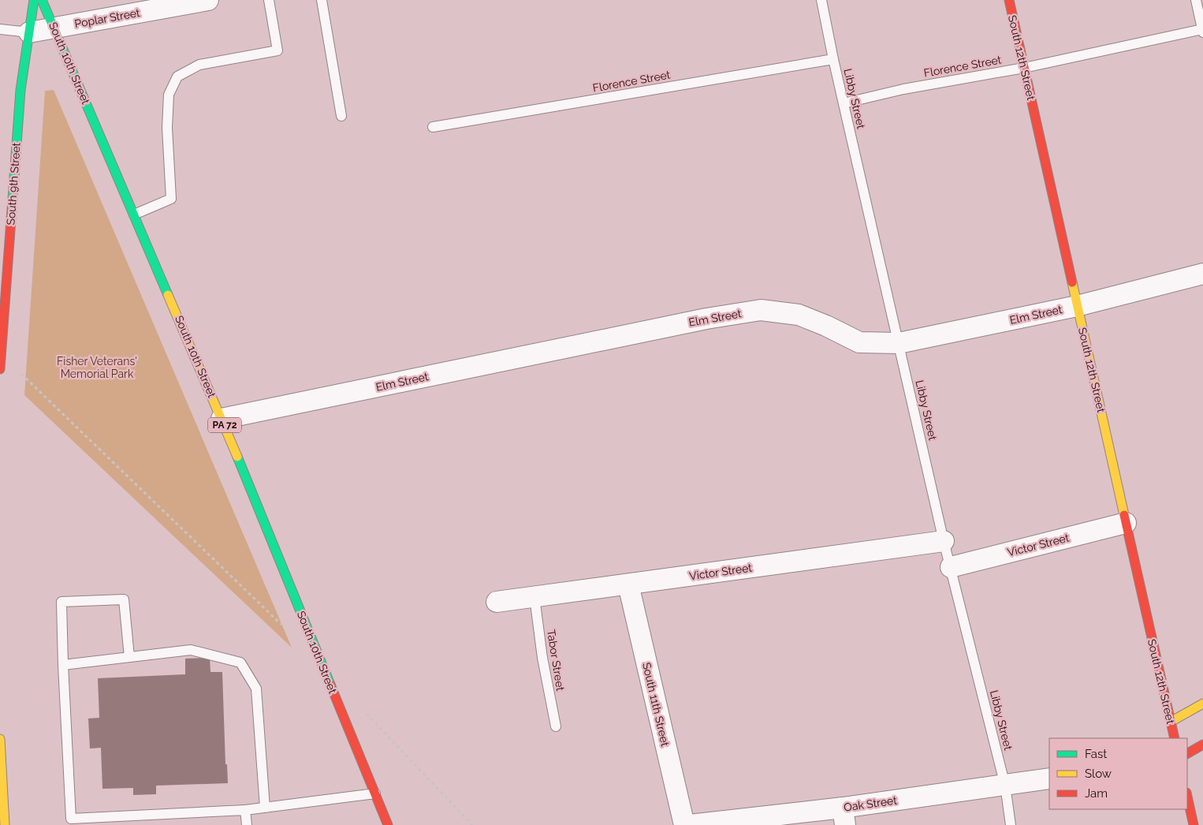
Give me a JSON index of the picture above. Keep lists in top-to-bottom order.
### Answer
{
  "streets": {
    "main road": [
      "South 12th Street",
      "South 10th Street",
      "South 9th Street",
      "PA 72"
    ],
    "street": [
      "Poplar Street",
      "Elm Street",
      "Victor Street",
      "South 11th Street",
      "Oak Street"
    ],
    "lane": ["Florence Street", "Libby Street", "Tabor Street"]
  },
  "crossings": [
    ["Poplar Street", "South 10th Street"],
    ["Poplar Street", "South 9th Street"],
    ["South 12th Street", "Florence Street"],
    ["South 12th Street", "Elm Street"],
    ["South 12th Street", "Victor Street"],
    ["South 10th Street", "Elm Street"],
    ["Florence Street", "Libby Street"],
    ["Libby Street", "Elm Street"],
    ["Libby Street", "Victor Street"],
    ["Libby Street", "Oak Street"],
    ["Victor Street", "Tabor Street"],
    ["Victor Street", "South 11th Street"]
  ],
  "parks": ["Fisher Veterans' Memorial Park"],
  "legend": ["Fast", "Slow", "Jam"]
}
